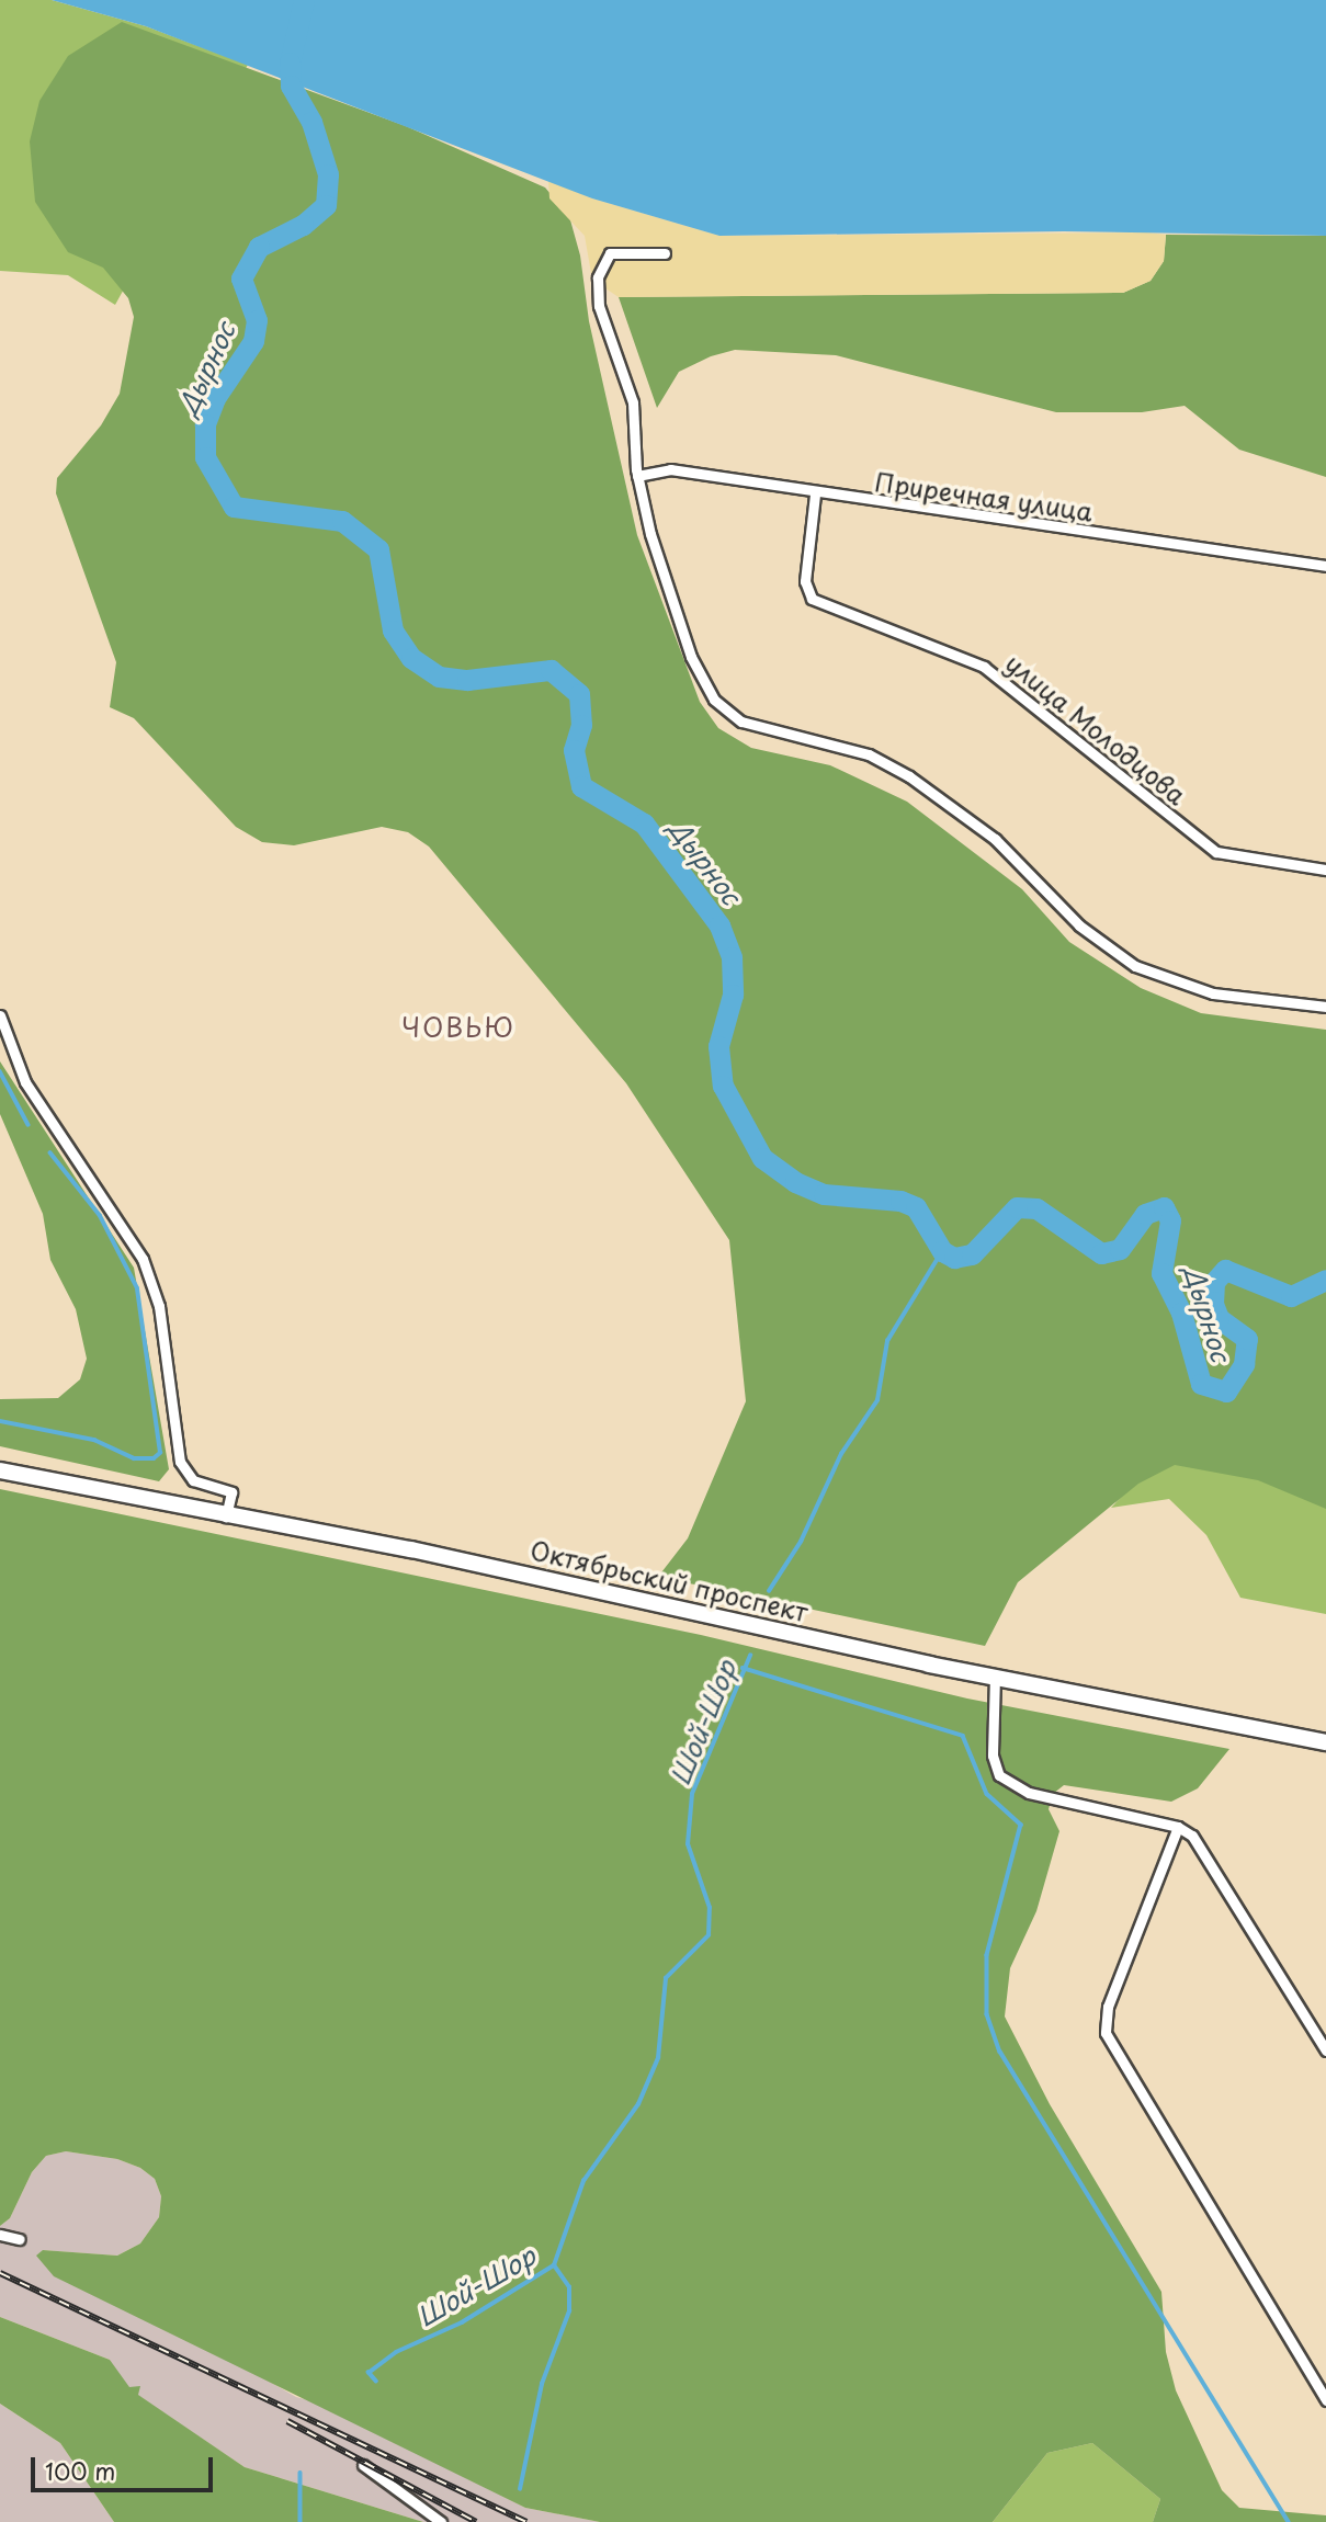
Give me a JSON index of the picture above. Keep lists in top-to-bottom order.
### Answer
{
  "streets": {
    "main road": ["Октябрьский проспект"],
    "street": ["Приречная улица", "улица Молодцова"]
  },
  "crossings": [
    ["Приречная улица", "улица Молодцова"]
  ],
  "districts": ["ЧОВЬЮ"],
  "water": ["Дырнос", "Шой-Шор"],
  "scale_bar": "100 m"
}
